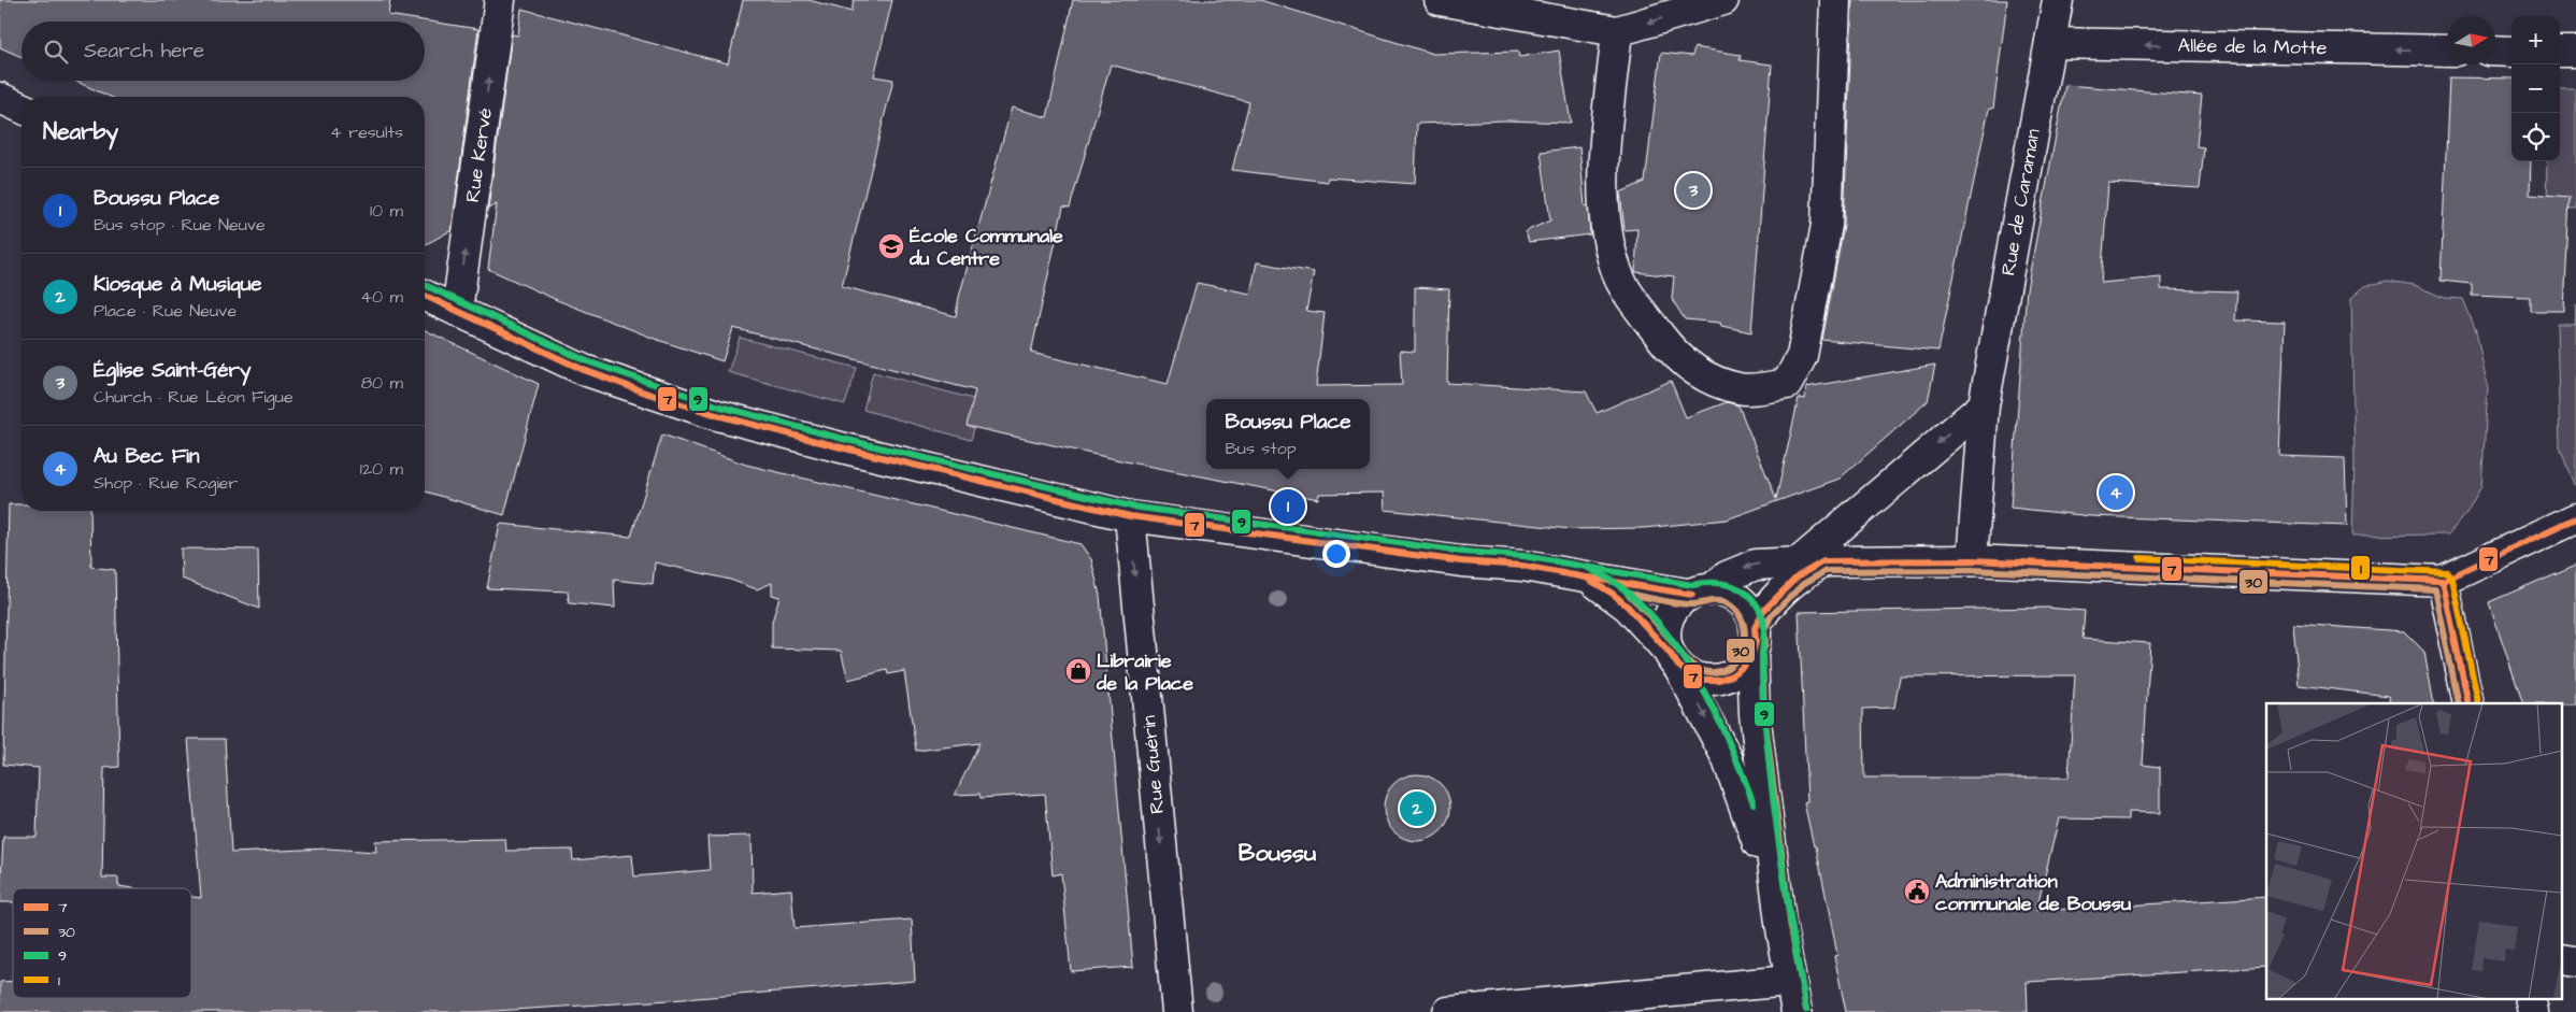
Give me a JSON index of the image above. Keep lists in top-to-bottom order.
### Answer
{
  "streets": {
    "street": [
      "Allée de la Motte",
      "Rue Kervé",
      "Rue de Caraman",
      "Rue Guérin"
    ]
  },
  "crossings": [
    ["Allée de la Motte", "Rue de Caraman"]
  ],
  "one_way": ["Allée de la Motte", "Rue Kervé", "Rue Guérin"],
  "districts": ["Boussu"],
  "places": {
    "school or university": ["École Communale du Centre"],
    "shop": ["Librairie de la Place"],
    "public building": ["Administration communale de Boussu"]
  },
  "lines": [
    "transit line 9",
    "transit line 7",
    "transit line 1",
    "transit line 30"
  ],
  "legend": [
    "7",
    "30",
    "9",
    "1"
  ],
  "north": "right",
  "page": {
    "map_buttons": ["+", "−"],
    "search": "Search here",
    "heading": ["Nearby", "4 results"],
    "list": [
      {
        "mark": "1",
        "name": "Boussu Place",
        "note": "Bus stop · Rue Neuve",
        "value": "10 m"
      },
      {
        "mark": "2",
        "name": "Kiosque à Musique",
        "note": "Place · Rue Neuve",
        "value": "40 m"
      },
      {
        "mark": "3",
        "name": "Église Saint-Géry",
        "note": "Church · Rue Léon Figue",
        "value": "80 m"
      },
      {
        "mark": "4",
        "name": "Au Bec Fin",
        "note": "Shop · Rue Rogier",
        "value": "120 m"
      }
    ],
    "pins": [
      "3",
      "4",
      "1",
      "2"
    ],
    "popup": ["Boussu Place", "Bus stop"]
  }
}
